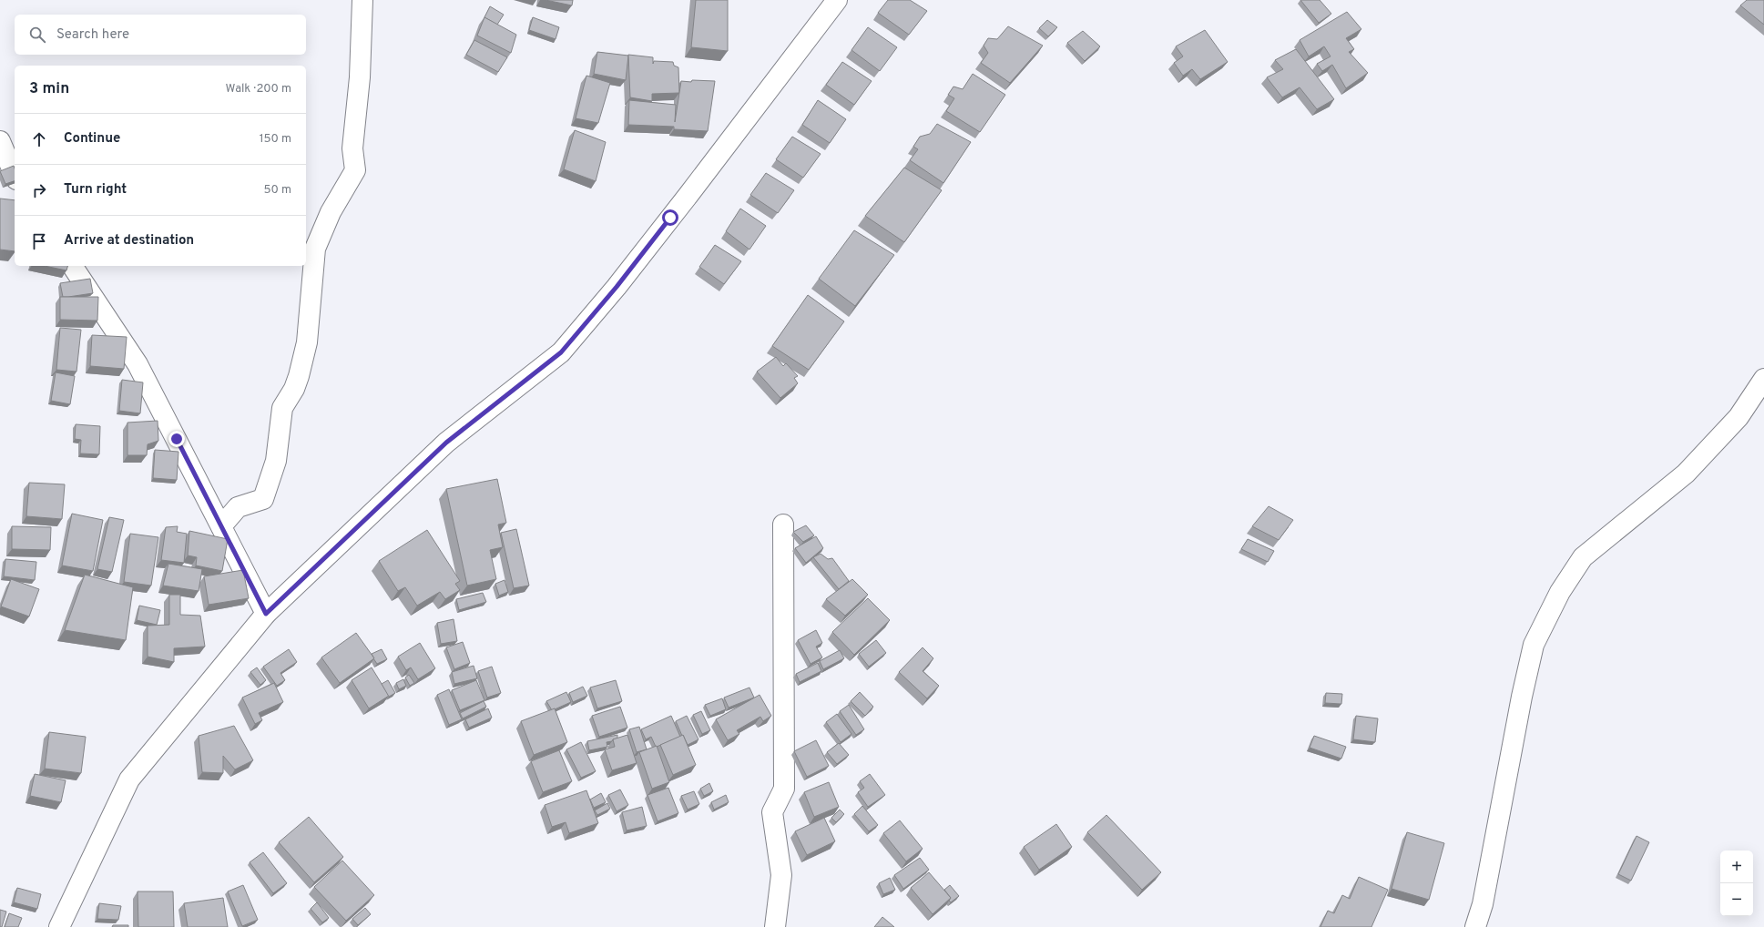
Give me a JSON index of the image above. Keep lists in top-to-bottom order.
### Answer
{
  "page": {
    "search": "Search here",
    "heading": ["3 min", "Walk · 200 m"],
    "list": [
      ["Continue", "150 m"],
      ["Turn right", "50 m"],
      "Arrive at destination"
    ],
    "map_buttons": ["+", "−"]
  }
}
